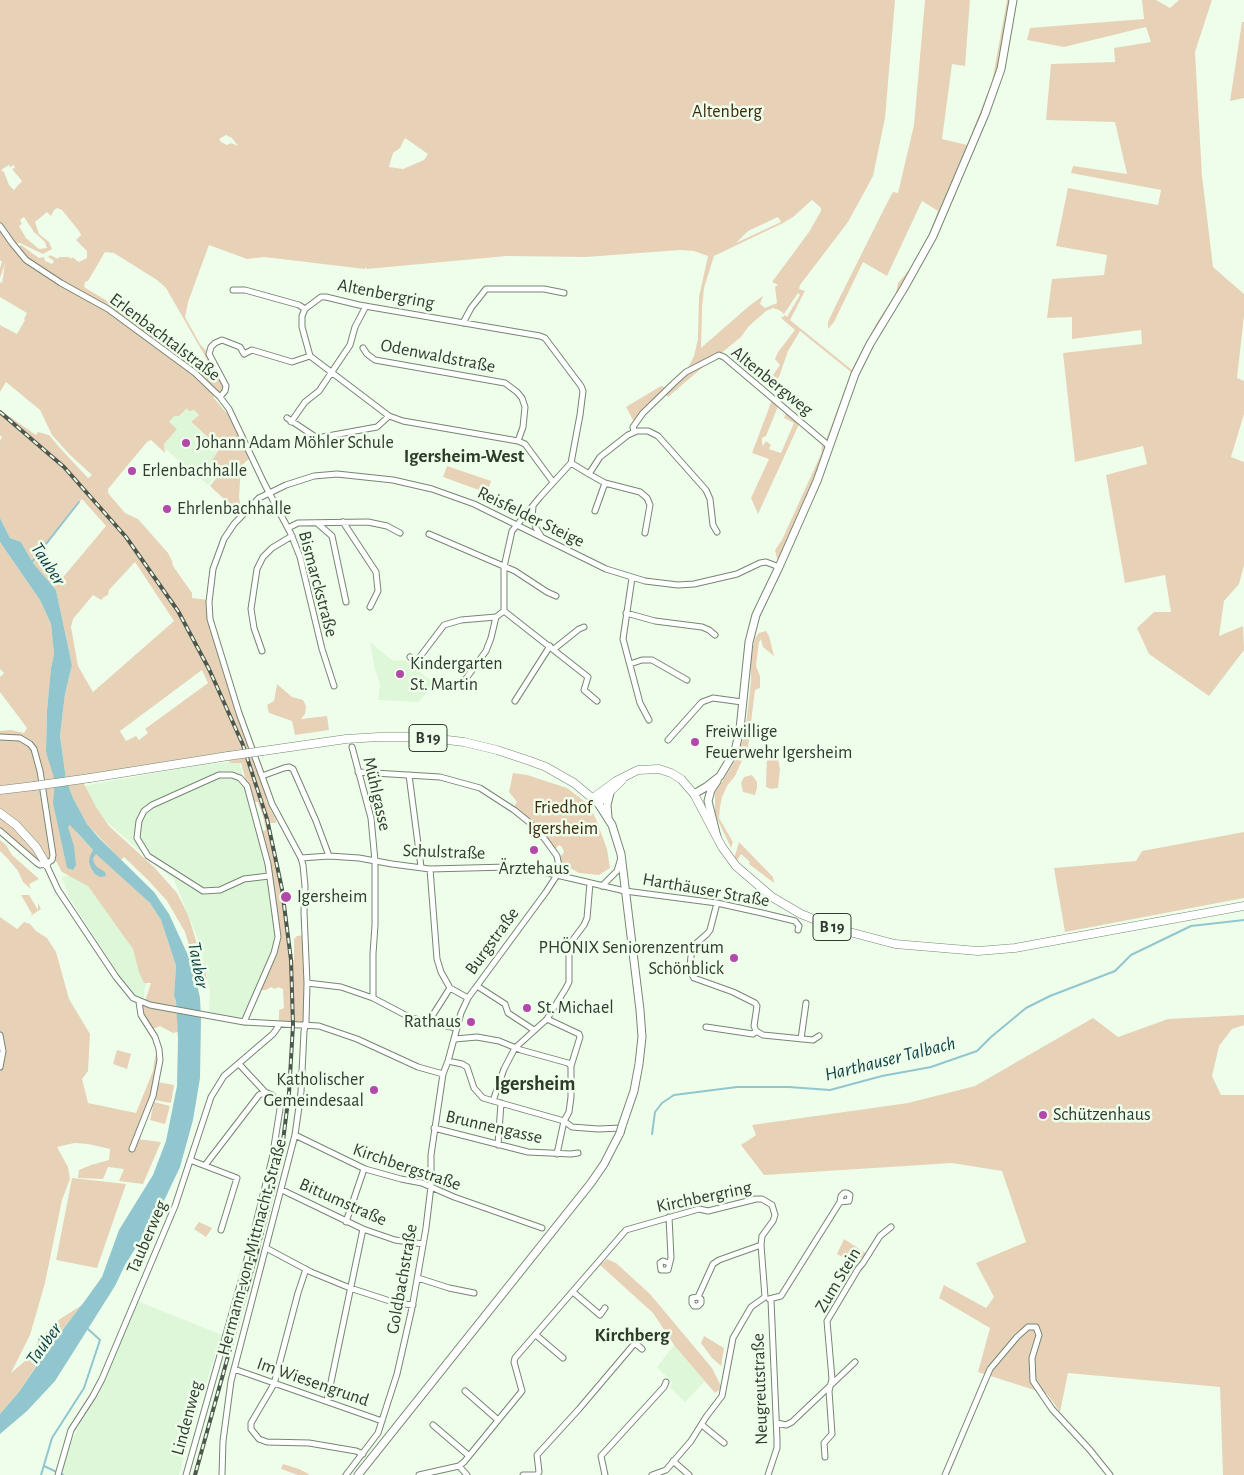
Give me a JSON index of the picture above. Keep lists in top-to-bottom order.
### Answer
{
  "streets": {
    "main road": ["B 19"],
    "street": [
      "Altenbergring",
      "Erlenbachtalstraße",
      "Odenwaldstraße",
      "Altenbergweg",
      "Reisfelder Steige",
      "Bismarckstraße",
      "Mühlgasse",
      "Schulstraße",
      "Harthäuser Straße",
      "Burgstraße",
      "Brunnengasse",
      "Kirchbergstraße",
      "Kirchbergring",
      "Bittumstraße",
      "Tauberweg",
      "Hermann-von-Mittnacht-Straße",
      "Goldbachstraße",
      "Zum Stein",
      "Im Wiesengrund",
      "Neugreutstraße",
      "Lindenweg"
    ]
  },
  "crossings": [
    ["Erlenbachtalstraße", "Reisfelder Steige"],
    ["Erlenbachtalstraße", "Bismarckstraße"],
    ["Reisfelder Steige", "Bismarckstraße"],
    ["Mühlgasse", "Schulstraße"],
    ["Schulstraße", "Harthäuser Straße"],
    ["Schulstraße", "Burgstraße"],
    ["Schulstraße", "Hermann-von-Mittnacht-Straße"],
    ["Harthäuser Straße", "Burgstraße"],
    ["Burgstraße", "Goldbachstraße"],
    ["Brunnengasse", "Goldbachstraße"],
    ["Kirchbergstraße", "Hermann-von-Mittnacht-Straße"],
    ["Kirchbergstraße", "Goldbachstraße"],
    ["Bittumstraße", "Hermann-von-Mittnacht-Straße"],
    ["Bittumstraße", "Goldbachstraße"],
    ["Tauberweg", "Lindenweg"],
    ["Hermann-von-Mittnacht-Straße", "Im Wiesengrund"],
    ["Goldbachstraße", "Im Wiesengrund"]
  ],
  "districts": ["Igersheim-West", "Igersheim", "Kirchberg"],
  "water": ["Tauber", "Harthauser Talbach"],
  "parks": ["Altenberg", "Friedhof Igersheim"],
  "places": [
    "Johann Adam Möhler Schule",
    "Erlenbachhalle",
    "Ehrlenbachhalle",
    "Kindergarten St. Martin",
    "Freiwillige Feuerwehr Igersheim",
    "Ärztehaus",
    "Igersheim",
    "PHÖNIX Seniorenzentrum Schönblick",
    "St. Michael",
    "Rathaus",
    "Katholischer Gemeindesaal",
    "Schützenhaus"
  ]
}
